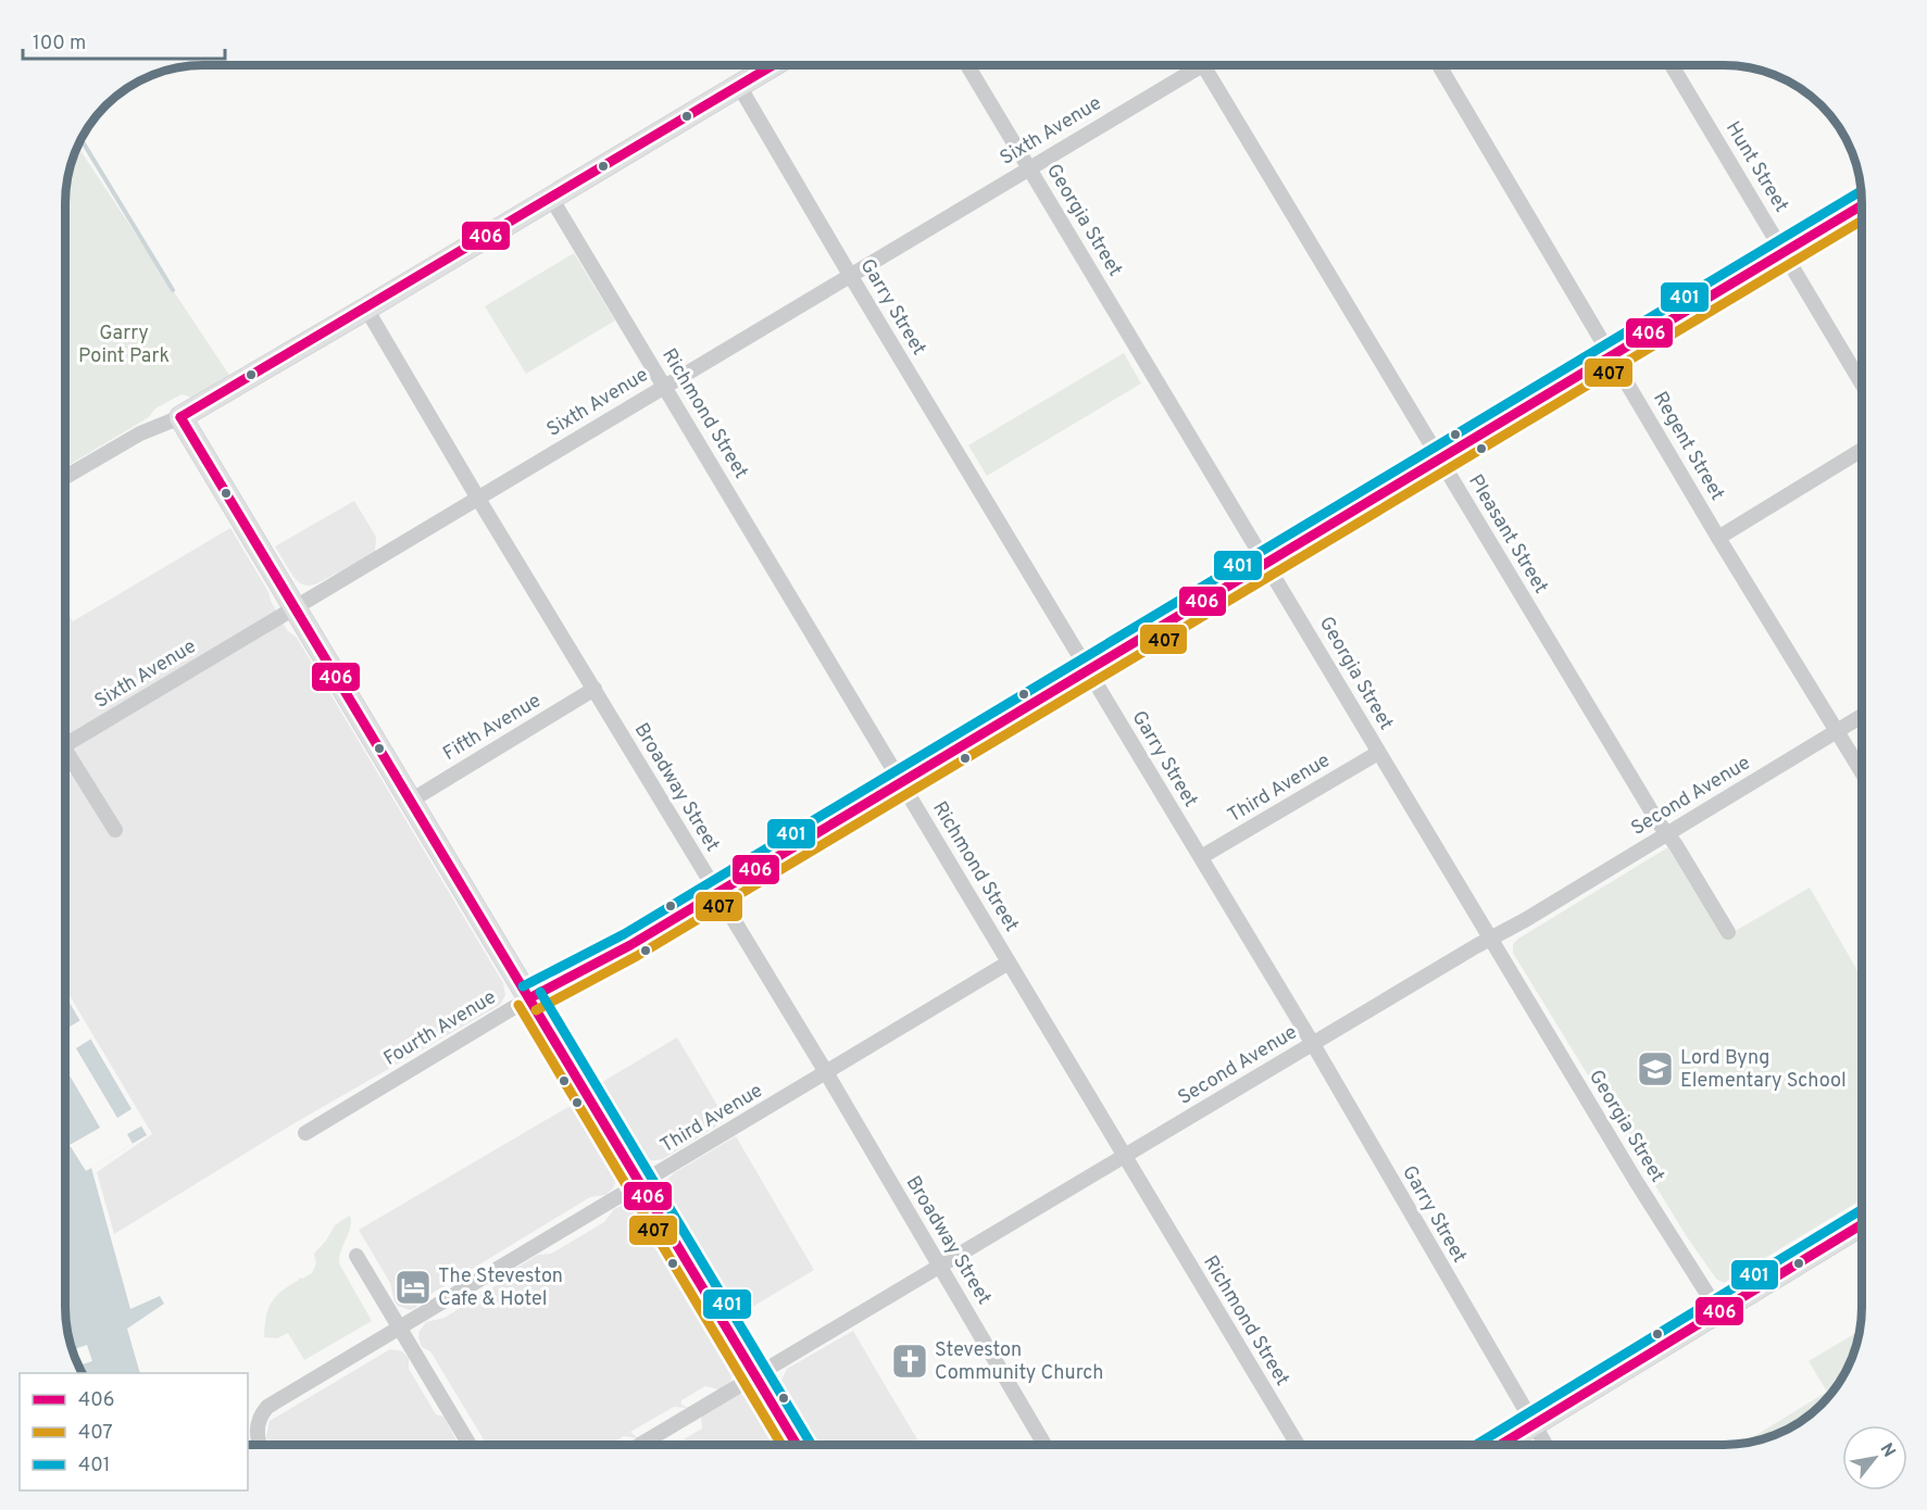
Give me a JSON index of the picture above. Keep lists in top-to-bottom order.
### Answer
{
  "streets": {
    "street": [
      "Sixth Avenue",
      "Hunt Street",
      "Georgia Street",
      "Garry Street",
      "Richmond Street",
      "Regent Street",
      "Pleasant Street",
      "Fifth Avenue",
      "Broadway Street",
      "Third Avenue",
      "Second Avenue",
      "Fourth Avenue"
    ]
  },
  "crossings": [
    ["Sixth Avenue", "Georgia Street"],
    ["Sixth Avenue", "Garry Street"],
    ["Sixth Avenue", "Richmond Street"],
    ["Sixth Avenue", "Broadway Street"],
    ["Hunt Street", "Fourth Avenue"],
    ["Georgia Street", "Third Avenue"],
    ["Georgia Street", "Second Avenue"],
    ["Georgia Street", "Fourth Avenue"],
    ["Garry Street", "Third Avenue"],
    ["Garry Street", "Second Avenue"],
    ["Garry Street", "Fourth Avenue"],
    ["Richmond Street", "Third Avenue"],
    ["Richmond Street", "Second Avenue"],
    ["Richmond Street", "Fourth Avenue"],
    ["Regent Street", "Second Avenue"],
    ["Regent Street", "Fourth Avenue"],
    ["Pleasant Street", "Second Avenue"],
    ["Pleasant Street", "Fourth Avenue"],
    ["Fifth Avenue", "Broadway Street"],
    ["Broadway Street", "Third Avenue"],
    ["Broadway Street", "Second Avenue"],
    ["Broadway Street", "Fourth Avenue"]
  ],
  "parks": ["Garry Point Park"],
  "places": {
    "school or university": ["Lord Byng Elementary School"],
    "hotel": ["The Steveston Cafe & Hotel"],
    "church": ["Steveston Community Church"]
  },
  "lines": ["transit line 406", "transit line 401", "transit line 407"],
  "legend": ["406", "407", "401"],
  "scale_bar": "100 m",
  "north": "top right"
}
